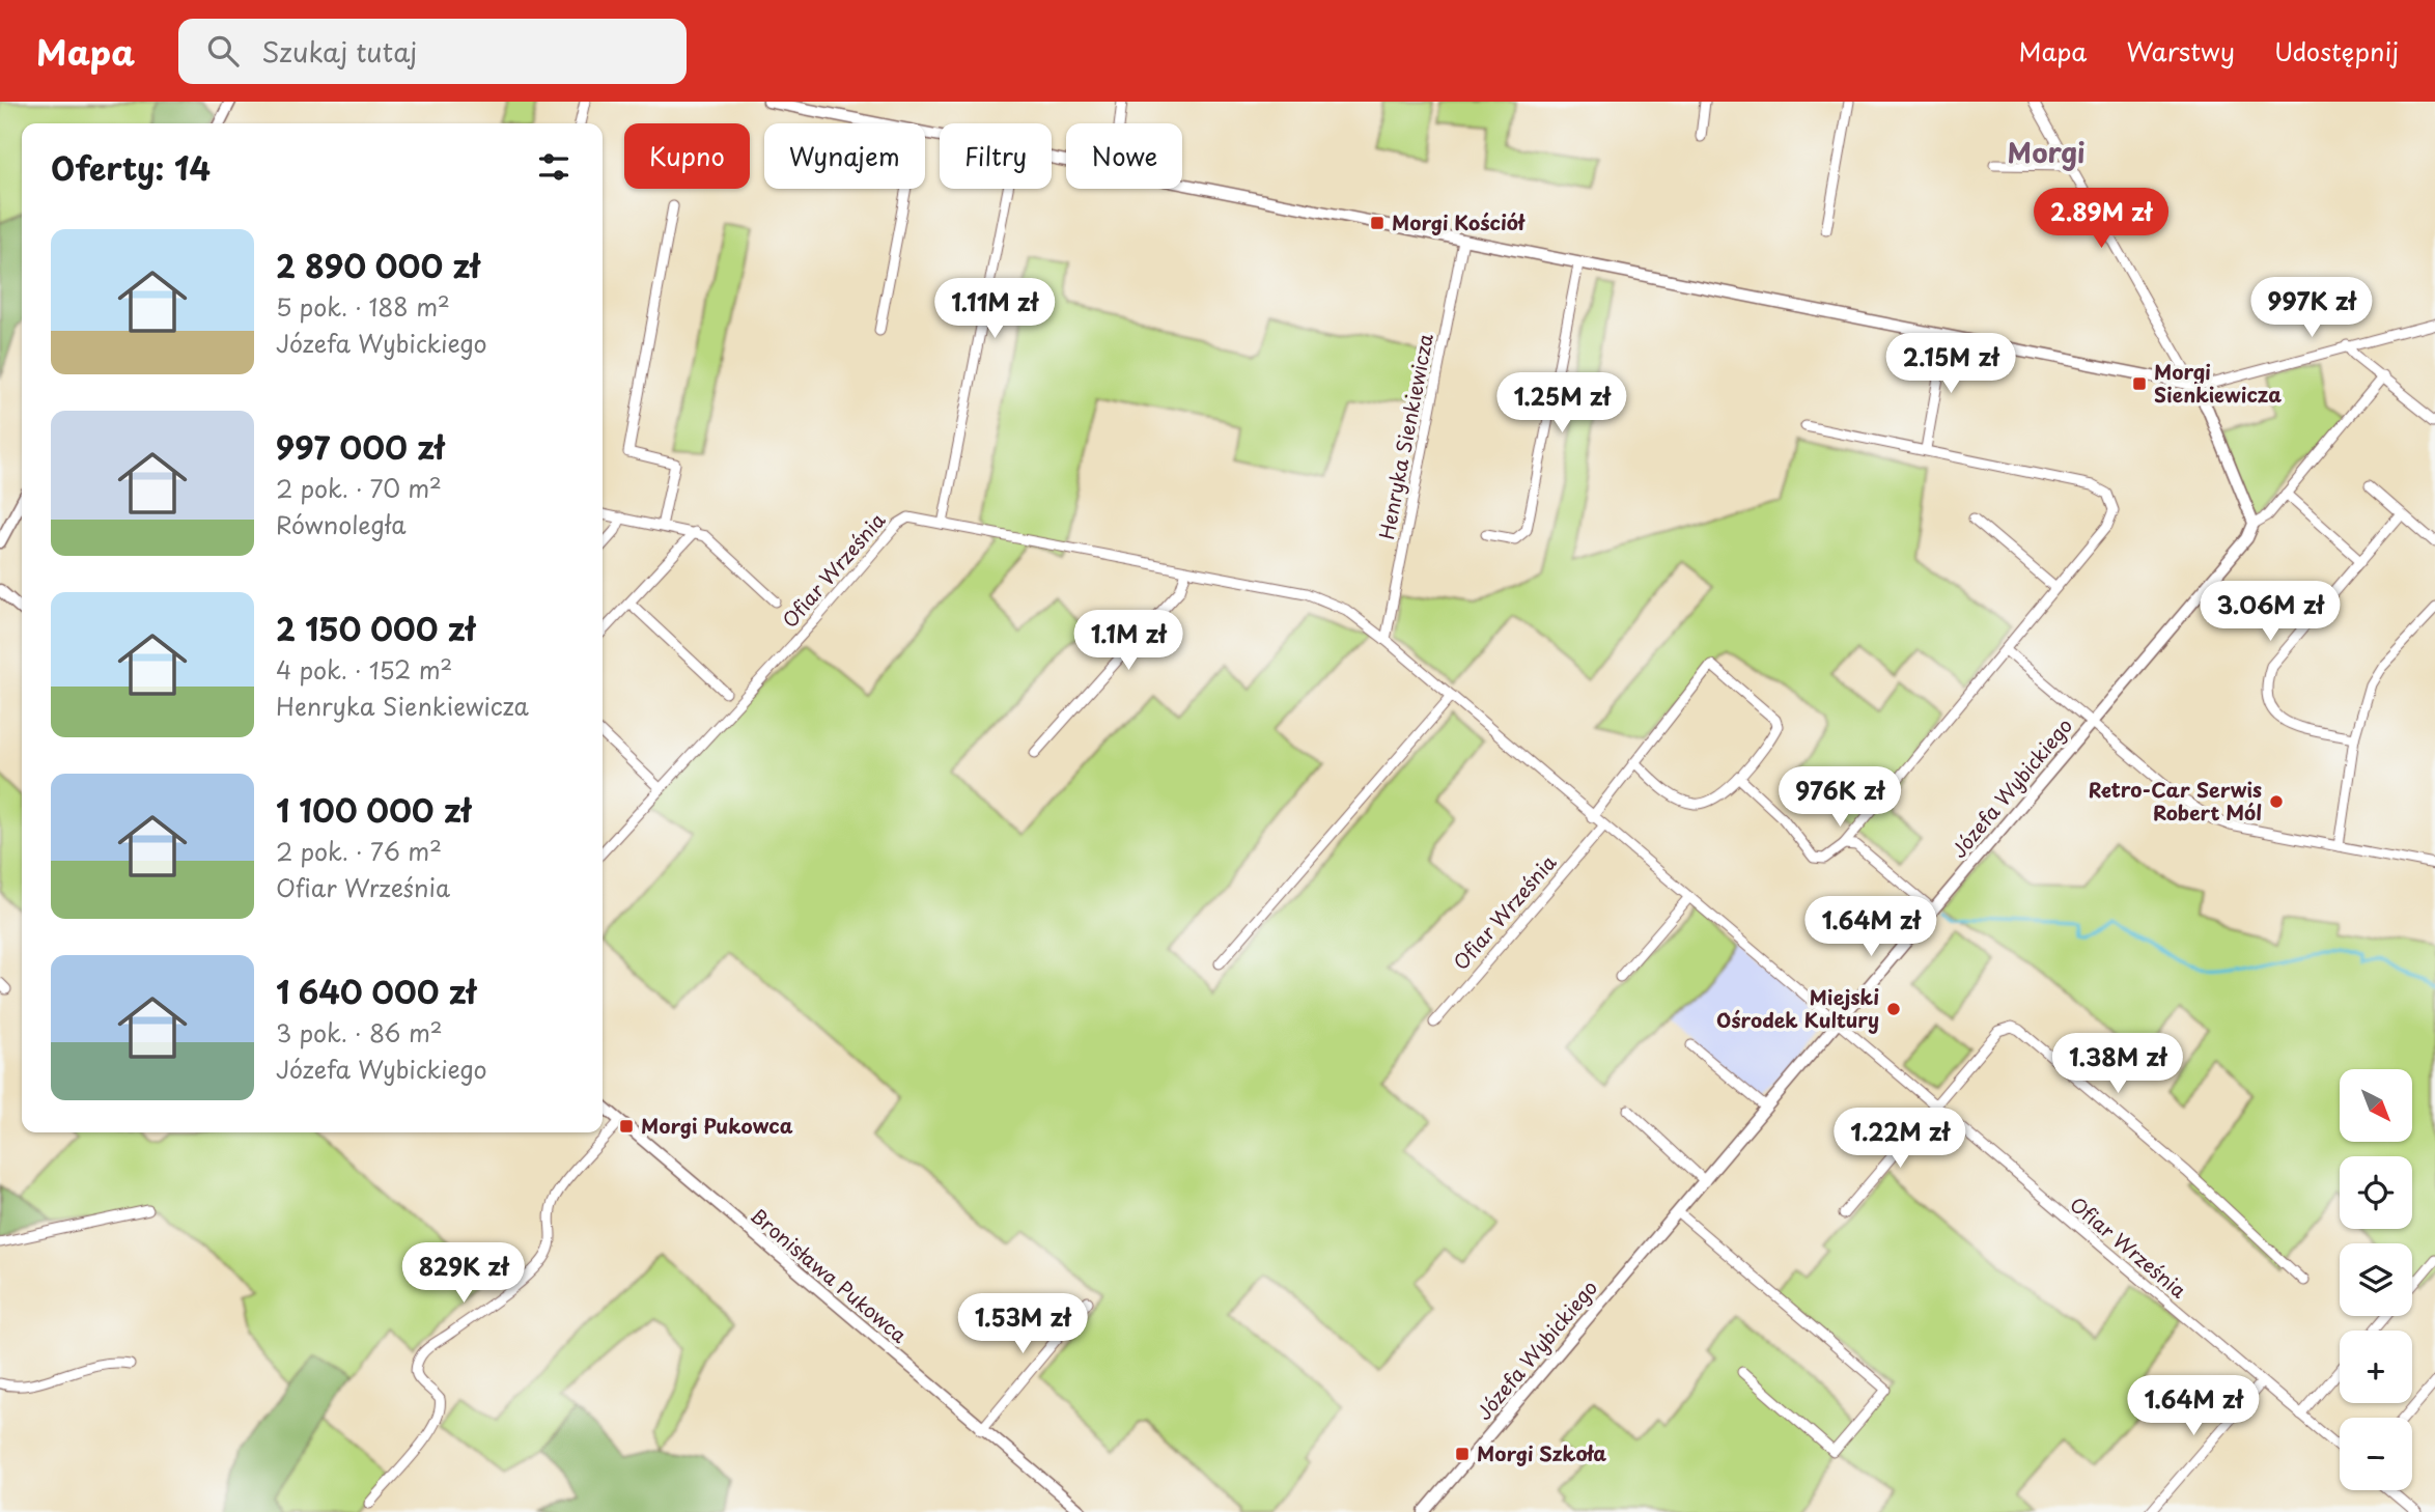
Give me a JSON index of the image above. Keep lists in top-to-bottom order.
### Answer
{
  "streets": {
    "street": [
      "Henryka Sienkiewicza",
      "Ofiar Września",
      "Józefa Wybickiego",
      "Bronisława Pukowca"
    ]
  },
  "crossings": [
    ["Henryka Sienkiewicza", "Ofiar Września"],
    ["Ofiar Września", "Józefa Wybickiego"]
  ],
  "districts": ["Morgi"],
  "places": {
    "transit": [
      "Morgi Kościół",
      "Morgi Sienkiewicza",
      "Morgi Pukowca",
      "Morgi Szkoła"
    ],
    "other": ["Retro-Car Serwis Robert Mól", "Miejski Ośrodek Kultury"]
  },
  "north": "bottom right",
  "page": {
    "header": "Mapa",
    "search": "Szukaj tutaj",
    "nav": ["Mapa", "Warstwy", "Udostępnij"],
    "chip": [
      "Kupno",
      "Wynajem",
      "Filtry",
      "Nowe"
    ],
    "heading": "Oferty: 14",
    "price": [
      "2.89M zł",
      "997K zł",
      "1.11M zł",
      "2.15M zł",
      "1.25M zł",
      "3.06M zł",
      "1.1M zł",
      "976K zł",
      "1.64M zł",
      "1.38M zł",
      "1.22M zł",
      "829K zł",
      "1.53M zł",
      "1.64M zł"
    ],
    "list": [
      {
        "name": "2 890 000 zł",
        "note": "5 pok. · 188 m² · Józefa Wybickiego"
      },
      {
        "name": "997 000 zł",
        "note": "2 pok. · 70 m² · Równoległa"
      },
      {
        "name": "2 150 000 zł",
        "note": "4 pok. · 152 m² · Henryka Sienkiewicza"
      },
      {
        "name": "1 100 000 zł",
        "note": "2 pok. · 76 m² · Ofiar Września"
      },
      {
        "name": "1 640 000 zł",
        "note": "3 pok. · 86 m² · Józefa Wybickiego"
      }
    ],
    "map_buttons": ["+", "−"]
  }
}
